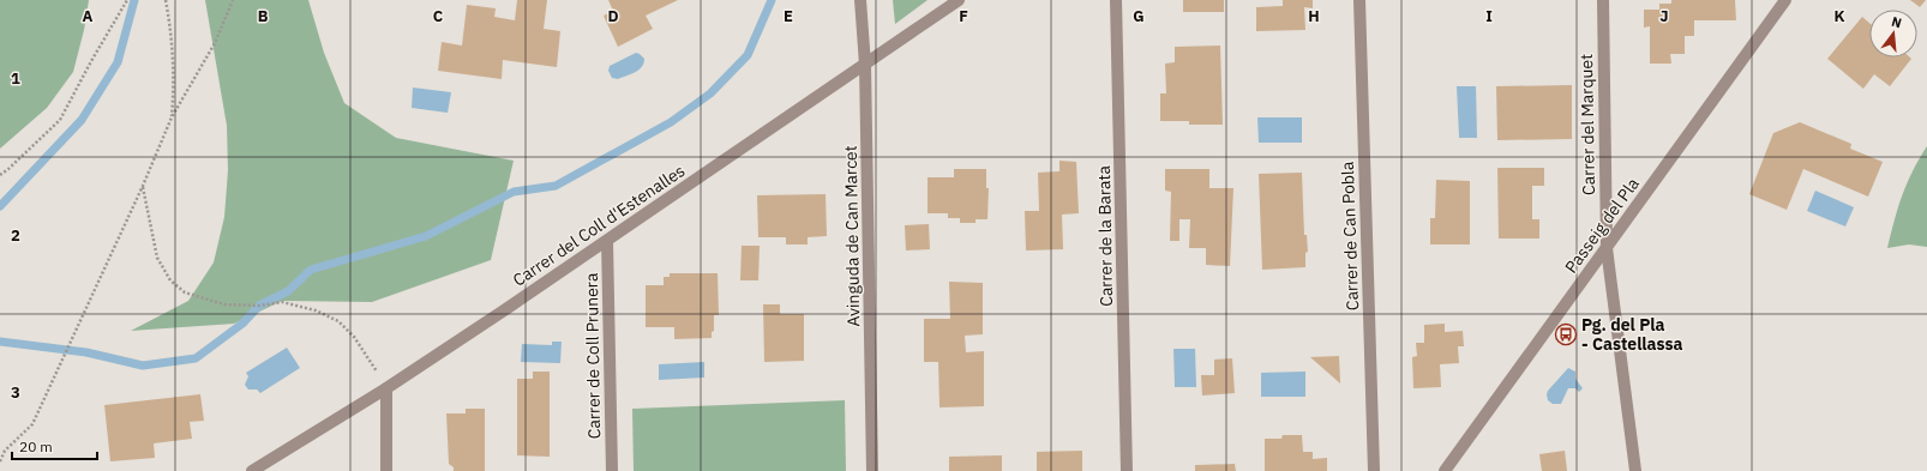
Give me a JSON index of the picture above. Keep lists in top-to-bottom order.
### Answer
{
  "streets": {
    "street": [
      "Carrer del Marquet",
      "Carrer del Coll d'Estenalles",
      "Passeig del Pla",
      "Avinguda de Can Marcet",
      "Carrer de la Barata",
      "Carrer de Can Pobla",
      "Carrer de Coll Prunera"
    ]
  },
  "crossings": [
    ["Carrer del Marquet", "Passeig del Pla"],
    ["Carrer del Coll d'Estenalles", "Avinguda de Can Marcet"],
    ["Carrer del Coll d'Estenalles", "Carrer de Coll Prunera"]
  ],
  "places": {
    "bus stop": ["Pg. del Pla - Castellassa"]
  },
  "scale_bar": "20 m",
  "north": "top",
  "grid": {
    "columns": [
      "A",
      "B",
      "C",
      "D",
      "E",
      "F",
      "G",
      "H",
      "I",
      "J",
      "K"
    ],
    "rows": ["1", "2", "3"]
  }
}
